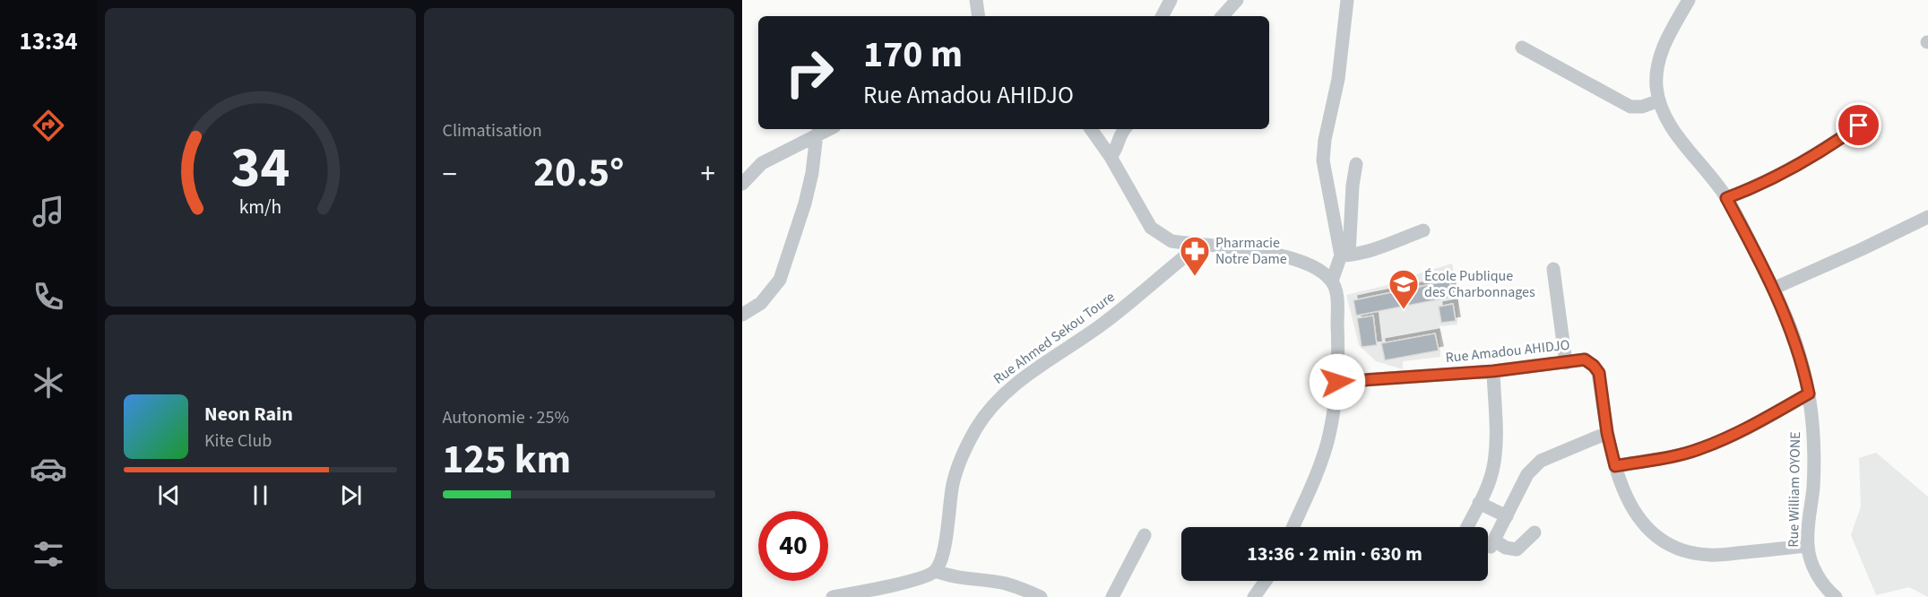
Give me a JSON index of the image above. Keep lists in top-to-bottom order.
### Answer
{
  "streets": {
    "street": ["Rue Ahmed Sekou Toure", "Rue Amadou AHIDJO", "Rue William OYONE"]
  },
  "crossings": [
    ["Rue Amadou AHIDJO", "Rue William OYONE"]
  ],
  "places": {
    "pharmacy": ["Pharmacie Notre Dame"],
    "school or university": ["École Publique des Charbonnages"]
  },
  "page": {
    "tabs": "13:34",
    "tile": [
      "Climatisation",
      ["Autonomie · 25%", "125 km"]
    ],
    "turn": ["170 m", "Rue Amadou AHIDJO"],
    "heat": ["−", "20.5°", "+"],
    "song": ["Neon Rain", "Kite Club"],
    "limit": "40",
    "trip": "13:36 · 2 min · 630 m",
    "gauge": ["34", "km/h"]
  }
}
